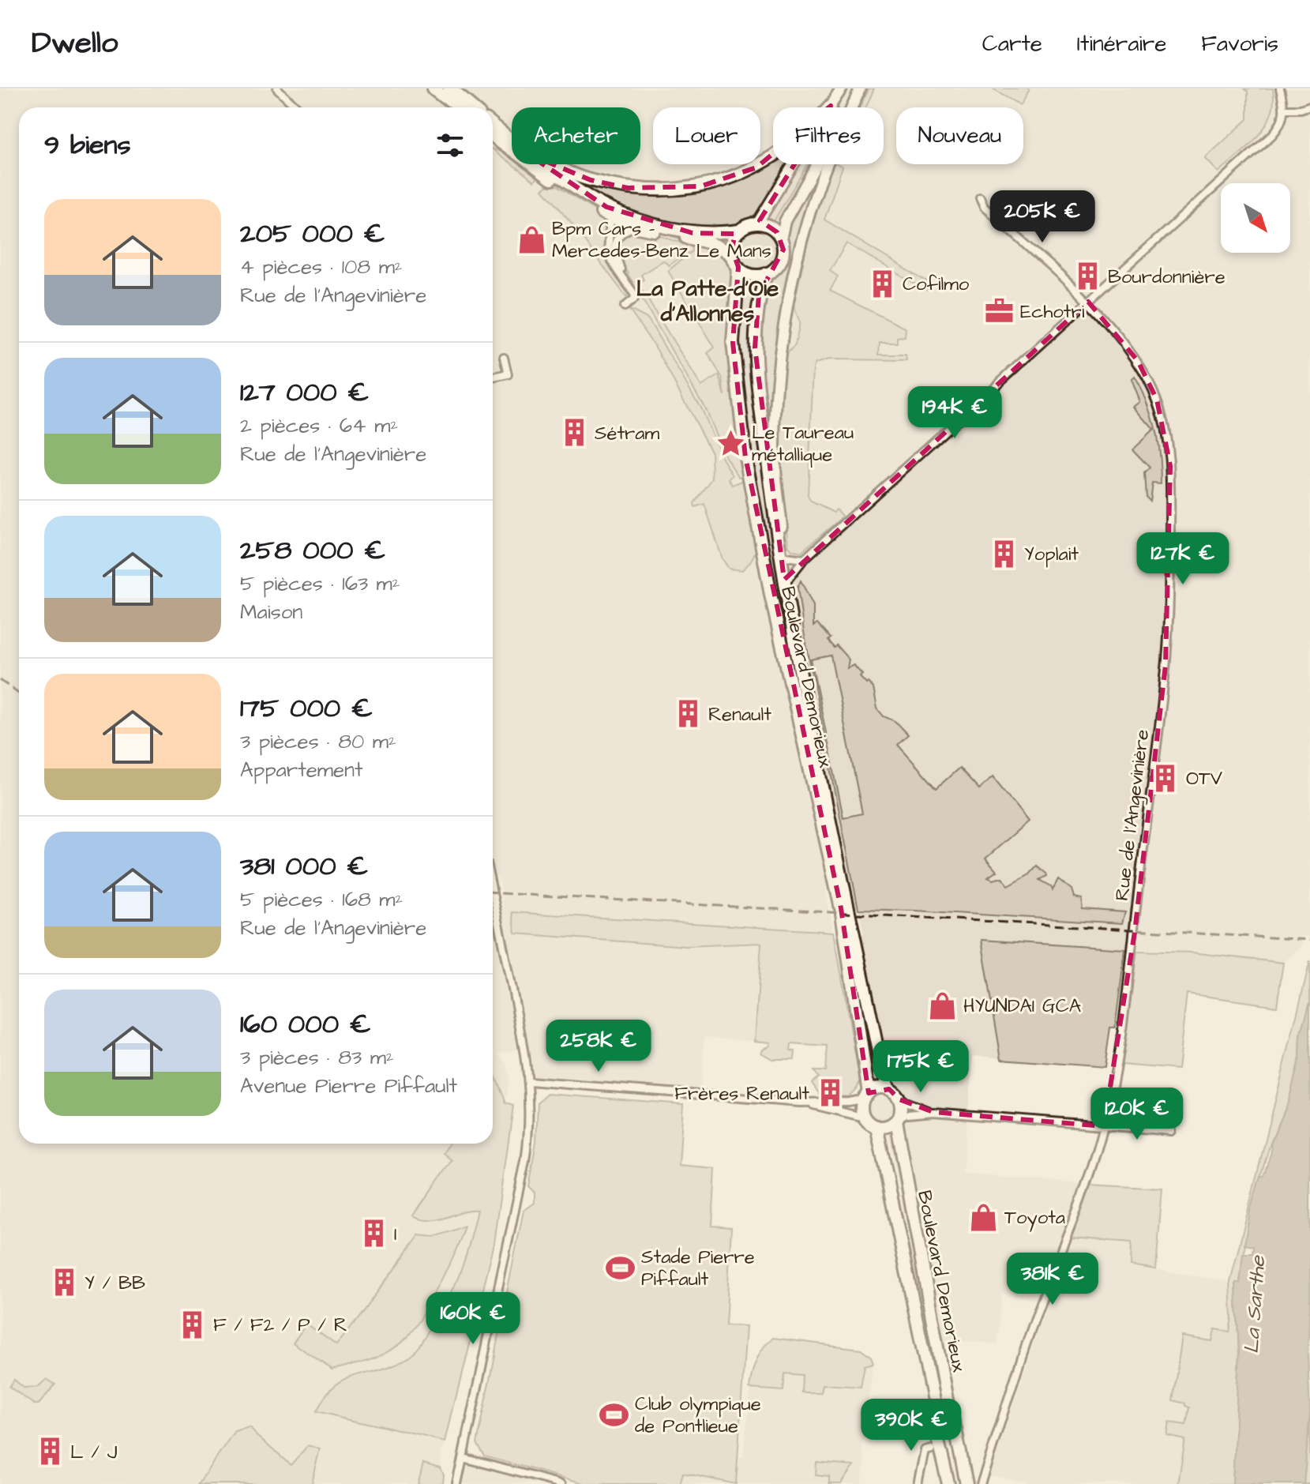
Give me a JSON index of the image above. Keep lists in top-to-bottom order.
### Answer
{
  "streets": {
    "main road": ["Boulevard Demorieux"],
    "street": ["Rue de l'Angevinière"]
  },
  "districts": ["La Patte-d'Oie d'Allonnes"],
  "water": ["La Sarthe"],
  "places": {
    "shop": ["Bpm Cars - Mercedes-Benz Le Mans", "HYUNDAI GCA", "Toyota"],
    "building": [
      "Bourdonnière",
      "Cofilmo",
      "Sétram",
      "Yoplait",
      "Renault",
      "OTV",
      "Frères Renault",
      "I",
      "Y / BB",
      "F / F2 / P / R",
      "L / J"
    ],
    "office": ["Echotri"],
    "place": ["Le Taureau métallique"],
    "sports": ["Stade Pierre Piffault", "Club olympique de Pontlieue"]
  },
  "north": "bottom right",
  "page": {
    "header": "Dwello",
    "nav": ["Carte", "Itinéraire", "Favoris"],
    "chip": [
      "Acheter",
      "Louer",
      "Filtres",
      "Nouveau"
    ],
    "heading": "9 biens",
    "list": [
      {
        "name": "205 000 €",
        "note": "4 pièces · 108 m² · Rue de l'Angevinière"
      },
      {
        "name": "127 000 €",
        "note": "2 pièces · 64 m² · Rue de l'Angevinière"
      },
      {
        "name": "258 000 €",
        "note": "5 pièces · 163 m² · Maison"
      },
      {
        "name": "175 000 €",
        "note": "3 pièces · 80 m² · Appartement"
      },
      {
        "name": "381 000 €",
        "note": "5 pièces · 168 m² · Rue de l'Angevinière"
      },
      {
        "name": "160 000 €",
        "note": "3 pièces · 83 m² · Avenue Pierre Piffault"
      }
    ],
    "price": [
      "205K €",
      "194K €",
      "127K €",
      "258K €",
      "175K €",
      "120K €",
      "381K €",
      "160K €",
      "390K €"
    ]
  }
}
